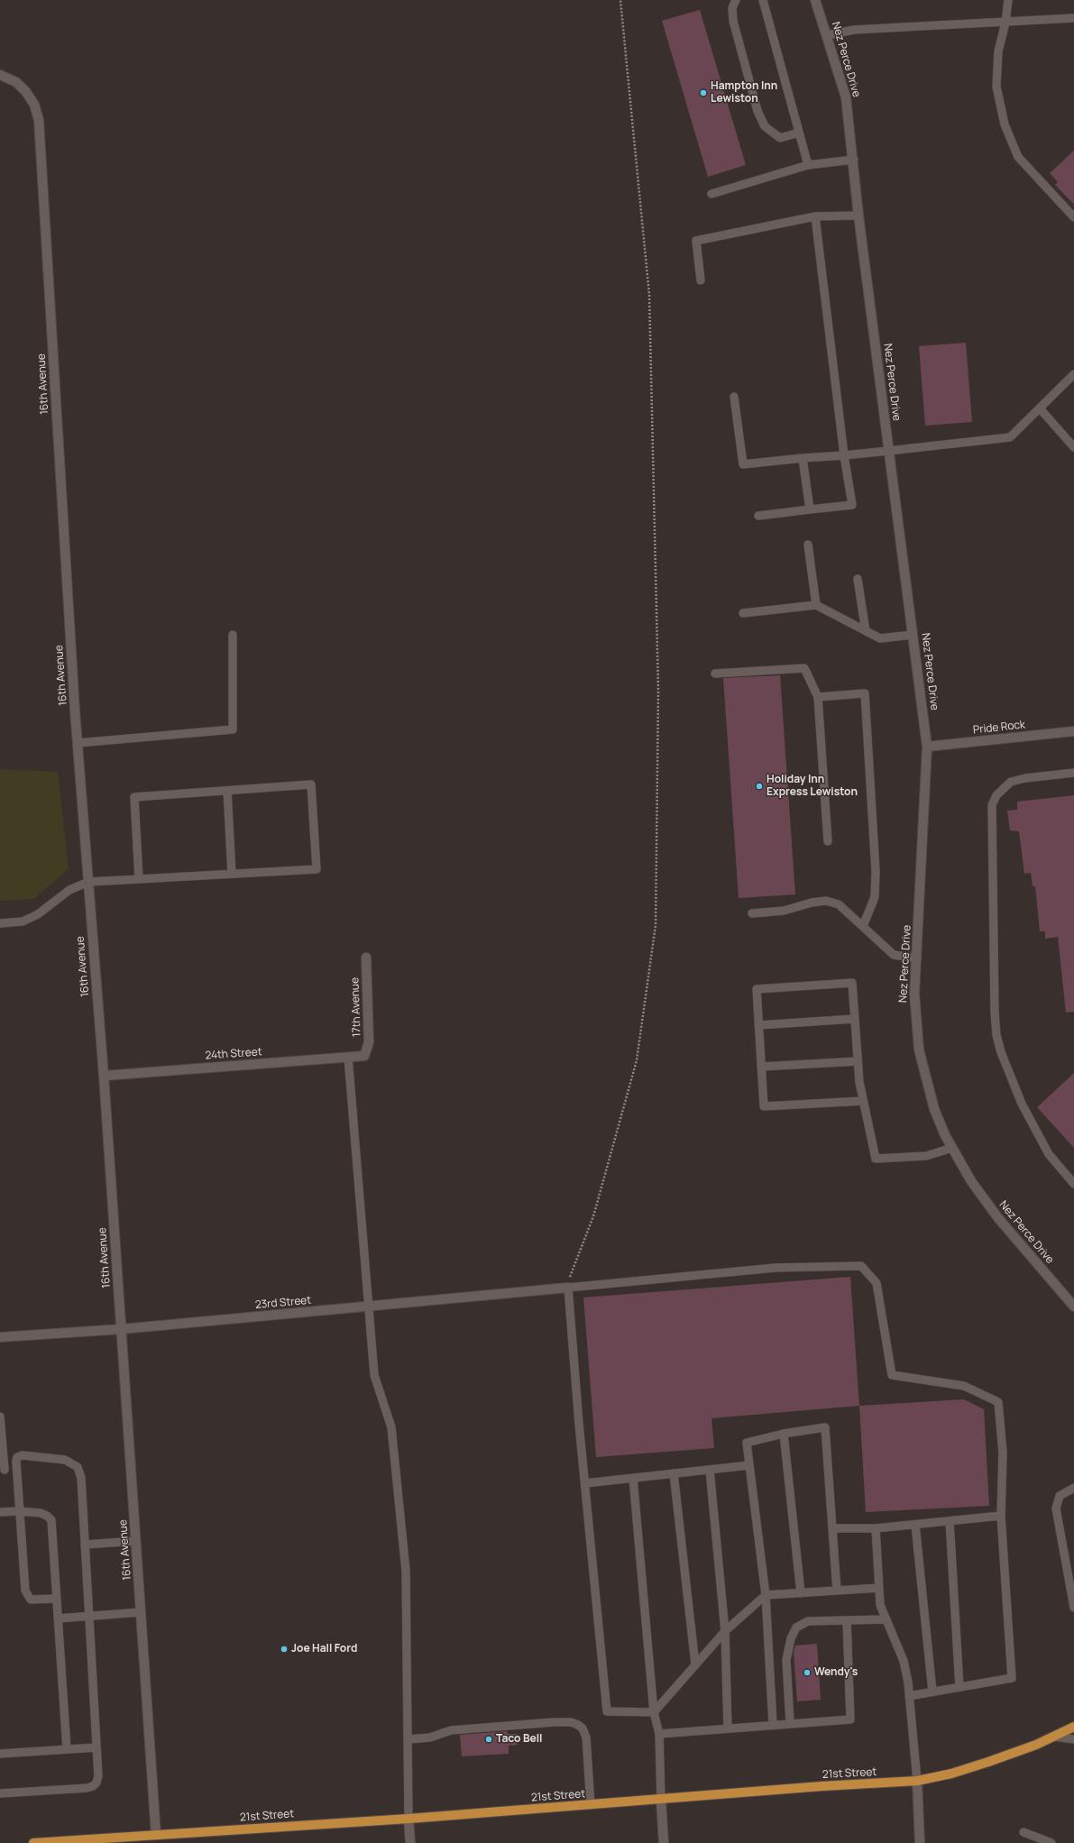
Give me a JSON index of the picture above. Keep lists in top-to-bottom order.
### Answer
{
  "streets": {
    "main road": ["21st Street"],
    "street": [
      "Nez Perce Drive",
      "16th Avenue",
      "Pride Rock",
      "17th Avenue",
      "24th Street",
      "23rd Street"
    ]
  },
  "crossings": [
    ["Nez Perce Drive", "Pride Rock"],
    ["16th Avenue", "24th Street"],
    ["16th Avenue", "23rd Street"],
    ["16th Avenue", "21st Street"],
    ["17th Avenue", "24th Street"]
  ],
  "places": [
    "Hampton Inn Lewiston",
    "Holiday Inn Express Lewiston",
    "Joe Hall Ford",
    "Wendy's",
    "Taco Bell"
  ]
}
